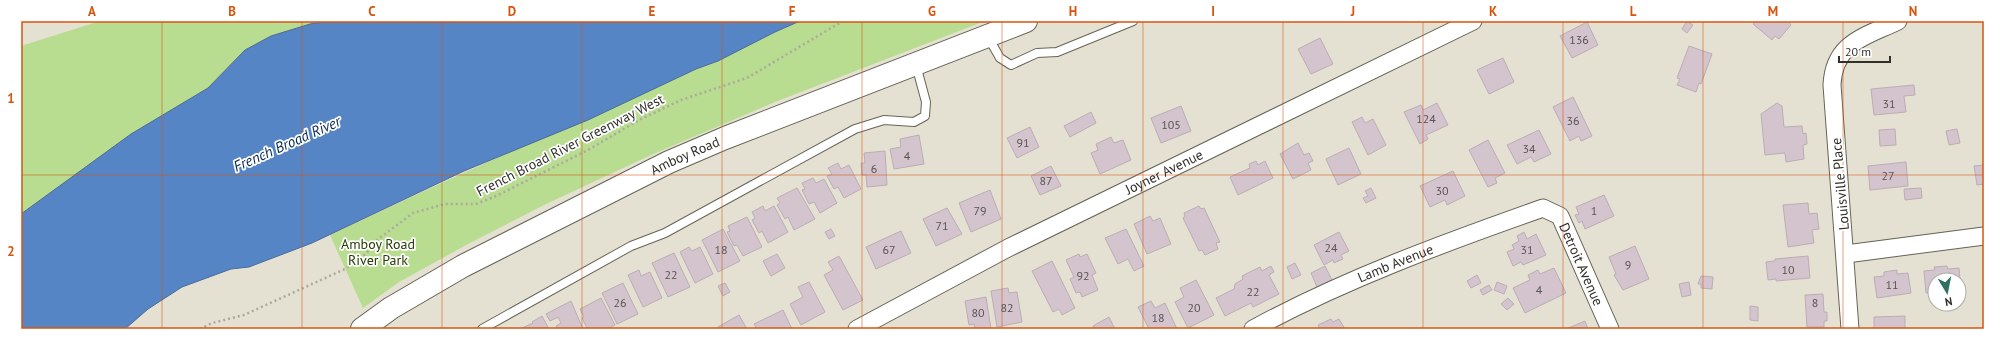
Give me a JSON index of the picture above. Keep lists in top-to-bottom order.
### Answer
{
  "streets": {
    "main road": ["Amboy Road"],
    "street": [
      "Joyner Avenue",
      "Louisville Place",
      "Lamb Avenue",
      "Detroit Avenue"
    ],
    "path": ["French Broad River Greenway West"]
  },
  "crossings": [
    ["Lamb Avenue", "Detroit Avenue"]
  ],
  "water": ["French Broad River"],
  "parks": ["Amboy Road River Park"],
  "house_numbers": [
    "136",
    "31",
    "124",
    "36",
    "105",
    "91",
    "34",
    "4",
    "6",
    "27",
    "87",
    "30",
    "79",
    "1",
    "71",
    "24",
    "18",
    "67",
    "31",
    "9",
    "10",
    "22",
    "92",
    "11",
    "4",
    "22",
    "26",
    "8",
    "82",
    "20",
    "80",
    "18"
  ],
  "scale_bar": "20 m",
  "north": "bottom",
  "grid": {
    "columns": [
      "A",
      "B",
      "C",
      "D",
      "E",
      "F",
      "G",
      "H",
      "I",
      "J",
      "K",
      "L",
      "M",
      "N"
    ],
    "rows": ["1", "2"]
  }
}
